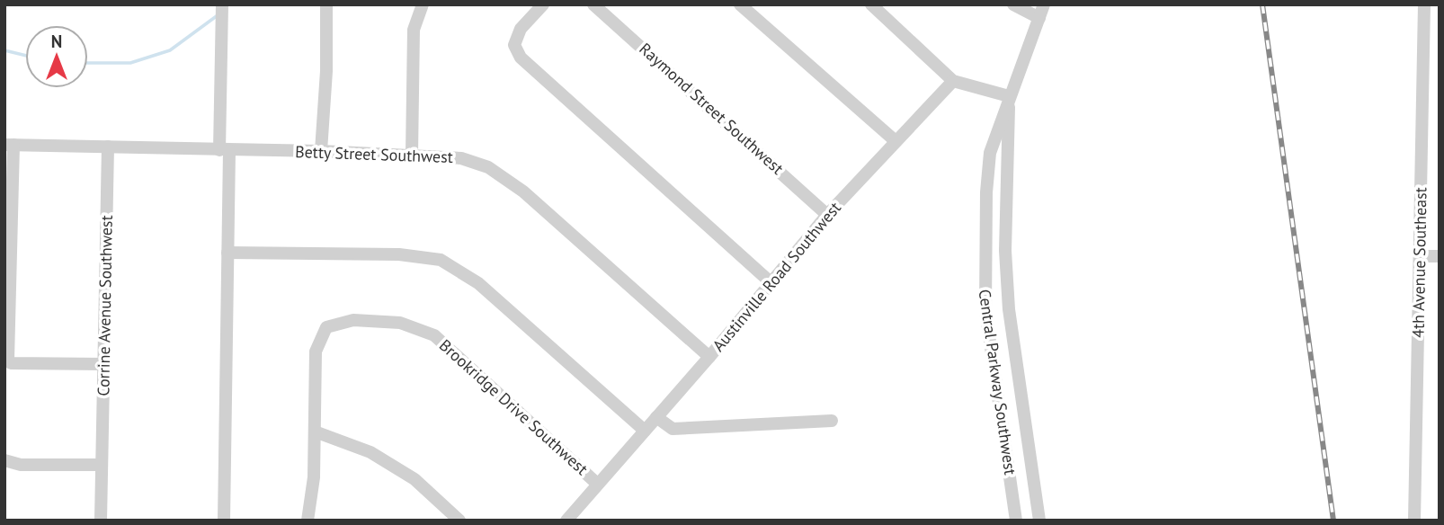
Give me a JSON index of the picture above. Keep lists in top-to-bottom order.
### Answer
{
  "streets": {
    "street": [
      "Raymond Street Southwest",
      "Betty Street Southwest",
      "4th Avenue Southeast",
      "Austinville Road Southwest",
      "Corrine Avenue Southwest",
      "Central Parkway Southwest",
      "Brookridge Drive Southwest"
    ]
  },
  "crossings": [
    ["Raymond Street Southwest", "Austinville Road Southwest"],
    ["Betty Street Southwest", "Austinville Road Southwest"],
    ["Betty Street Southwest", "Corrine Avenue Southwest"],
    ["Austinville Road Southwest", "Brookridge Drive Southwest"]
  ],
  "north": "top"
}
